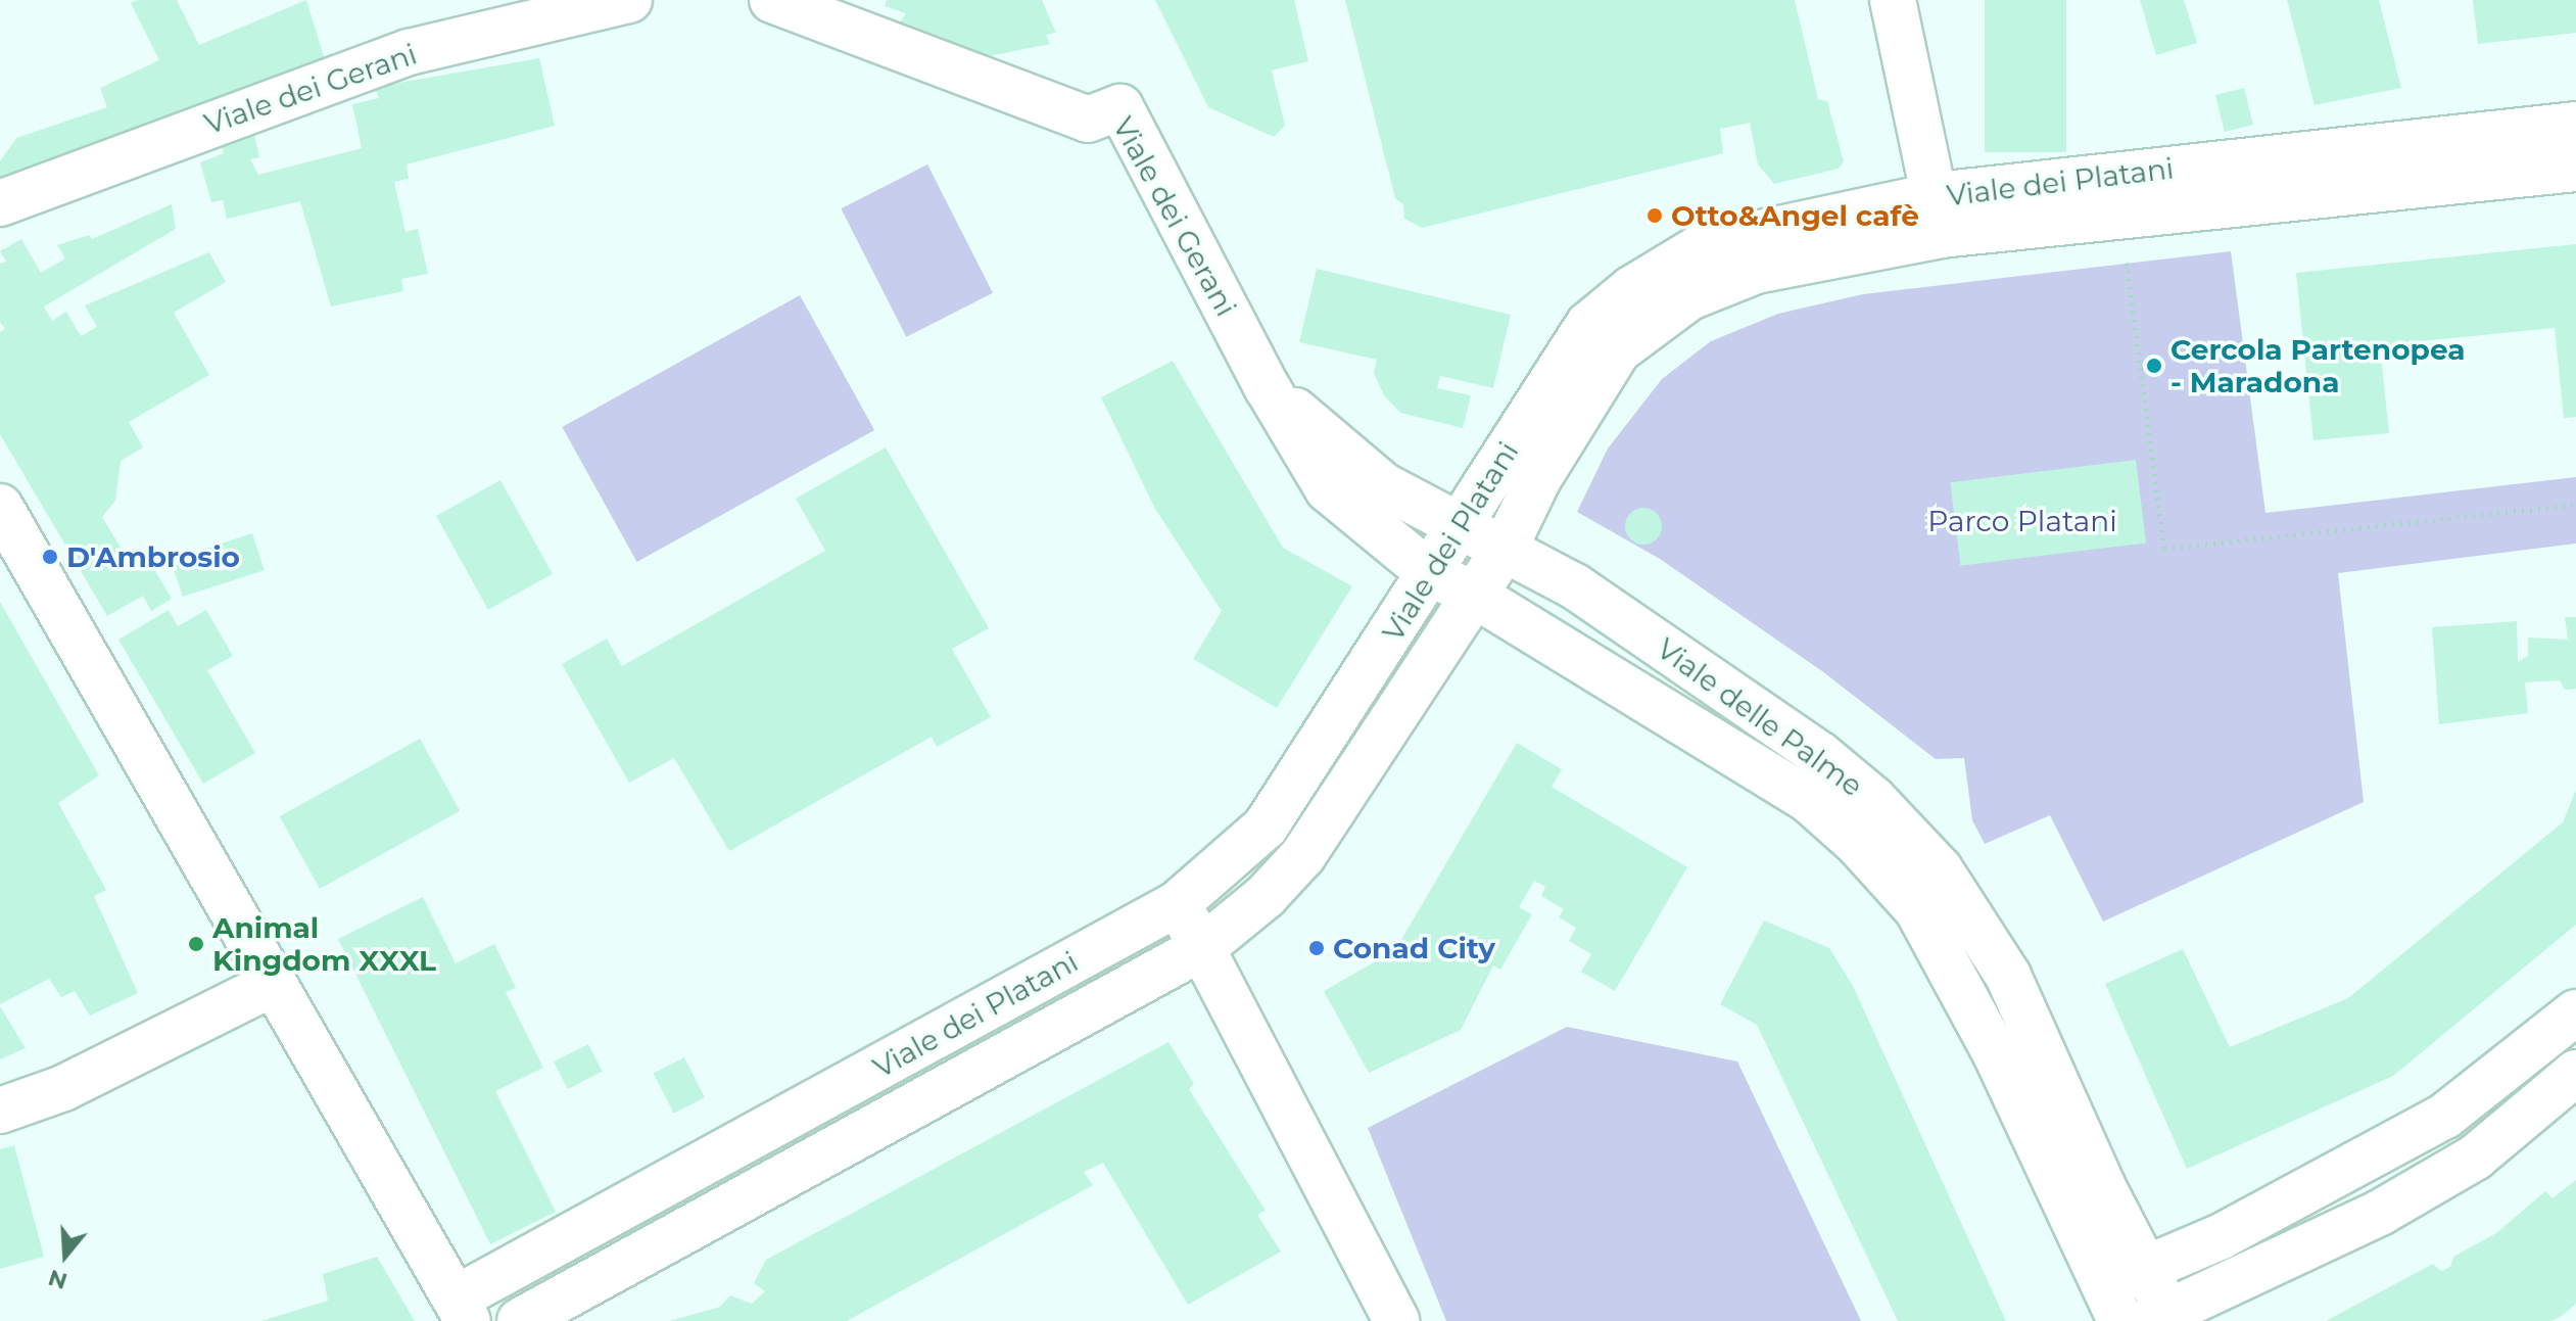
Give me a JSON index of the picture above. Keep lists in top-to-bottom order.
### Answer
{
  "streets": {
    "street": ["Viale dei Gerani", "Viale dei Platani", "Viale delle Palme"]
  },
  "crossings": [
    ["Viale dei Gerani", "Viale dei Platani"],
    ["Viale dei Gerani", "Viale delle Palme"],
    ["Viale dei Platani", "Viale delle Palme"]
  ],
  "parks": ["Parco Platani"],
  "places": [
    "Otto&Angel cafè",
    "Cercola Partenopea - Maradona",
    "D'Ambrosio",
    "Animal Kingdom XXXL",
    "Conad City"
  ],
  "north": "bottom"
}
